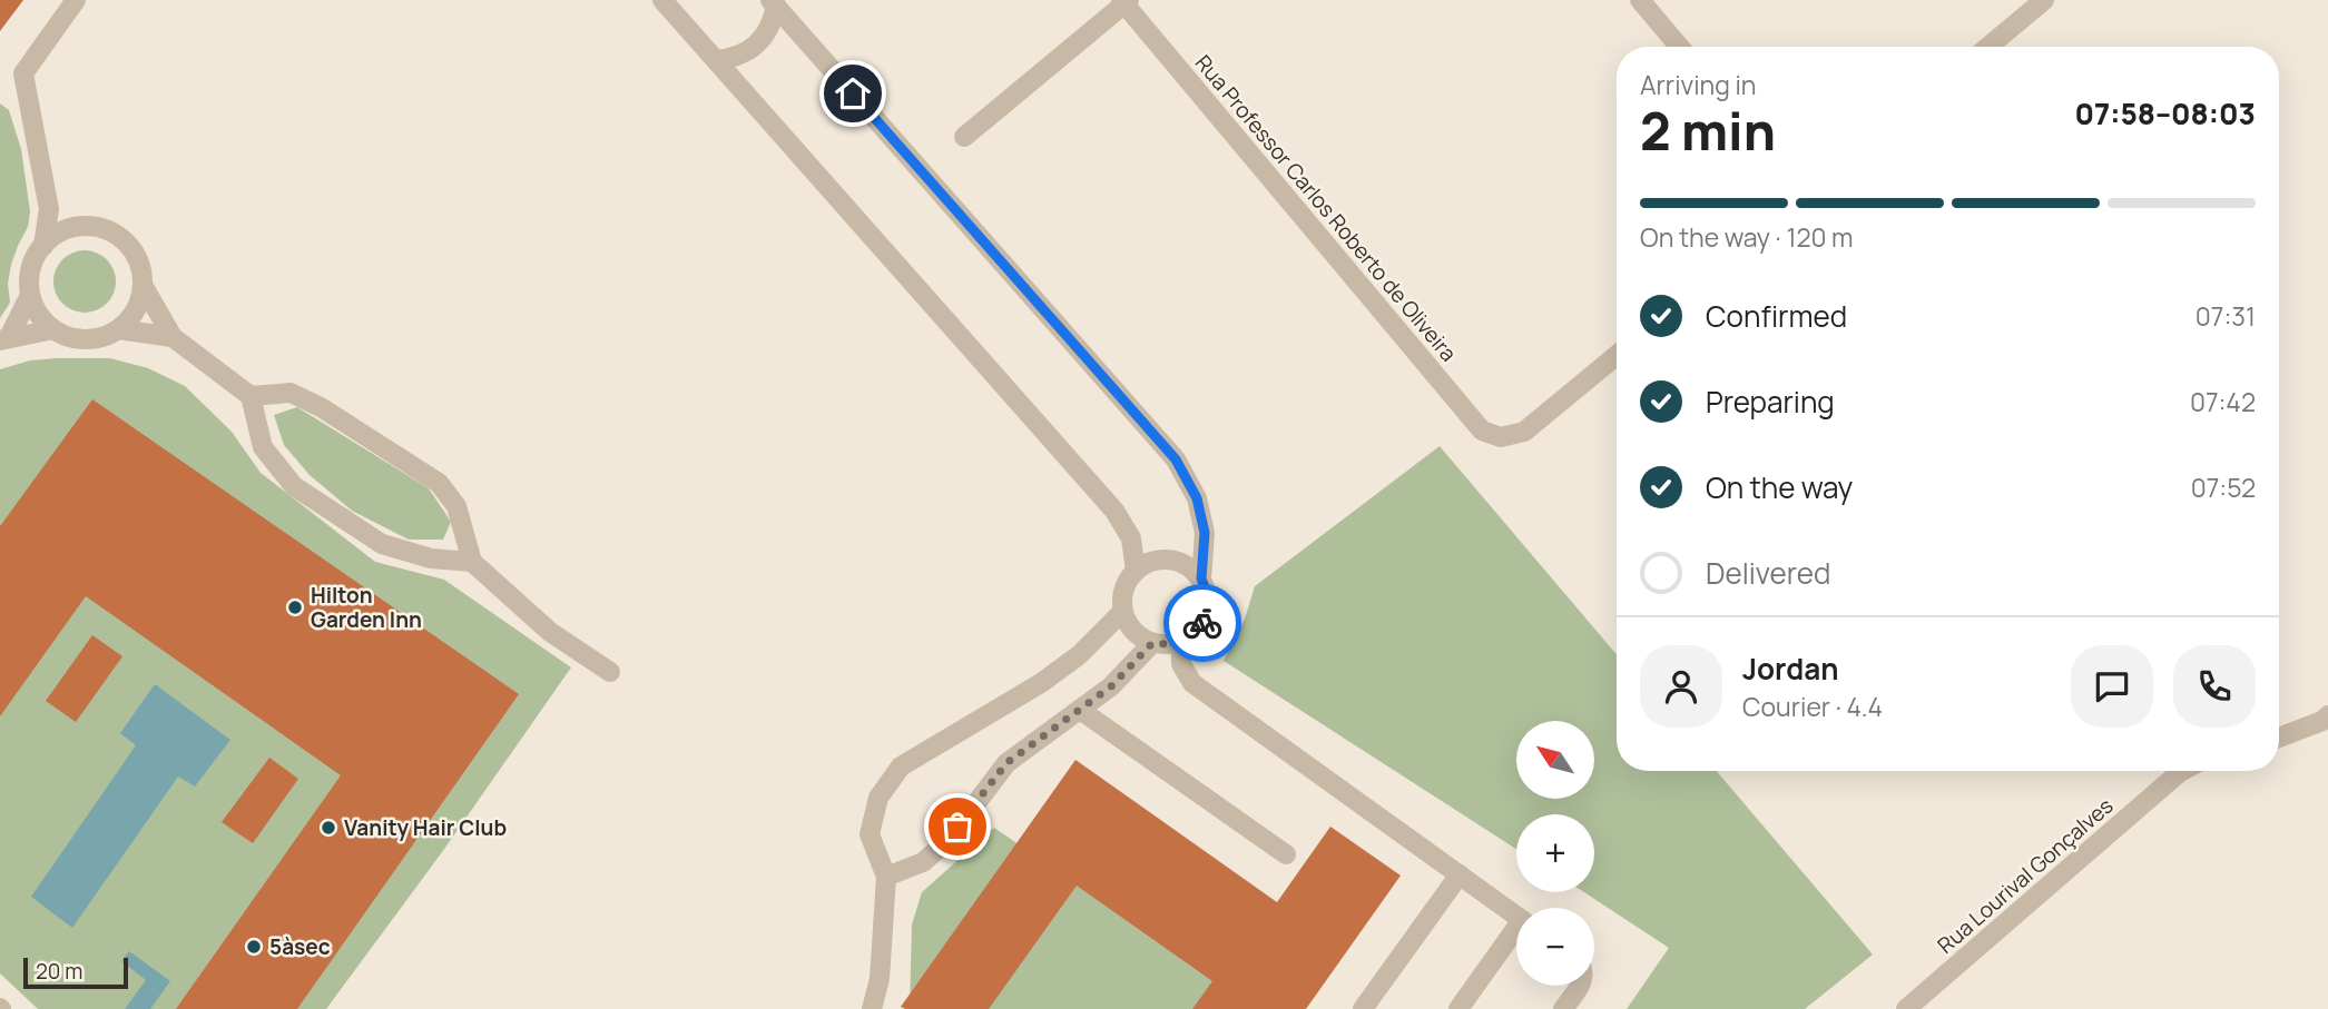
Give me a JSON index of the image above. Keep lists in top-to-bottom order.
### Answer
{
  "streets": {
    "street": ["Rua Professor Carlos Roberto de Oliveira", "Rua Lourival Gonçalves"]
  },
  "places": ["Hilton Garden Inn", "Vanity Hair Club", "5àsec"],
  "scale_bar": "20 m",
  "north": "top left",
  "page": {
    "heading": ["2 min", "Arriving in", "07:58–08:03"],
    "panel": ["Jordan", "Courier · 4.4"],
    "bar": "On the way · 120 m",
    "list": [
      ["Confirmed", "07:31"],
      ["Preparing", "07:42"],
      ["On the way", "07:52"],
      "Delivered"
    ],
    "map_buttons": ["+", "−"],
    "scale": "20 m"
  }
}
